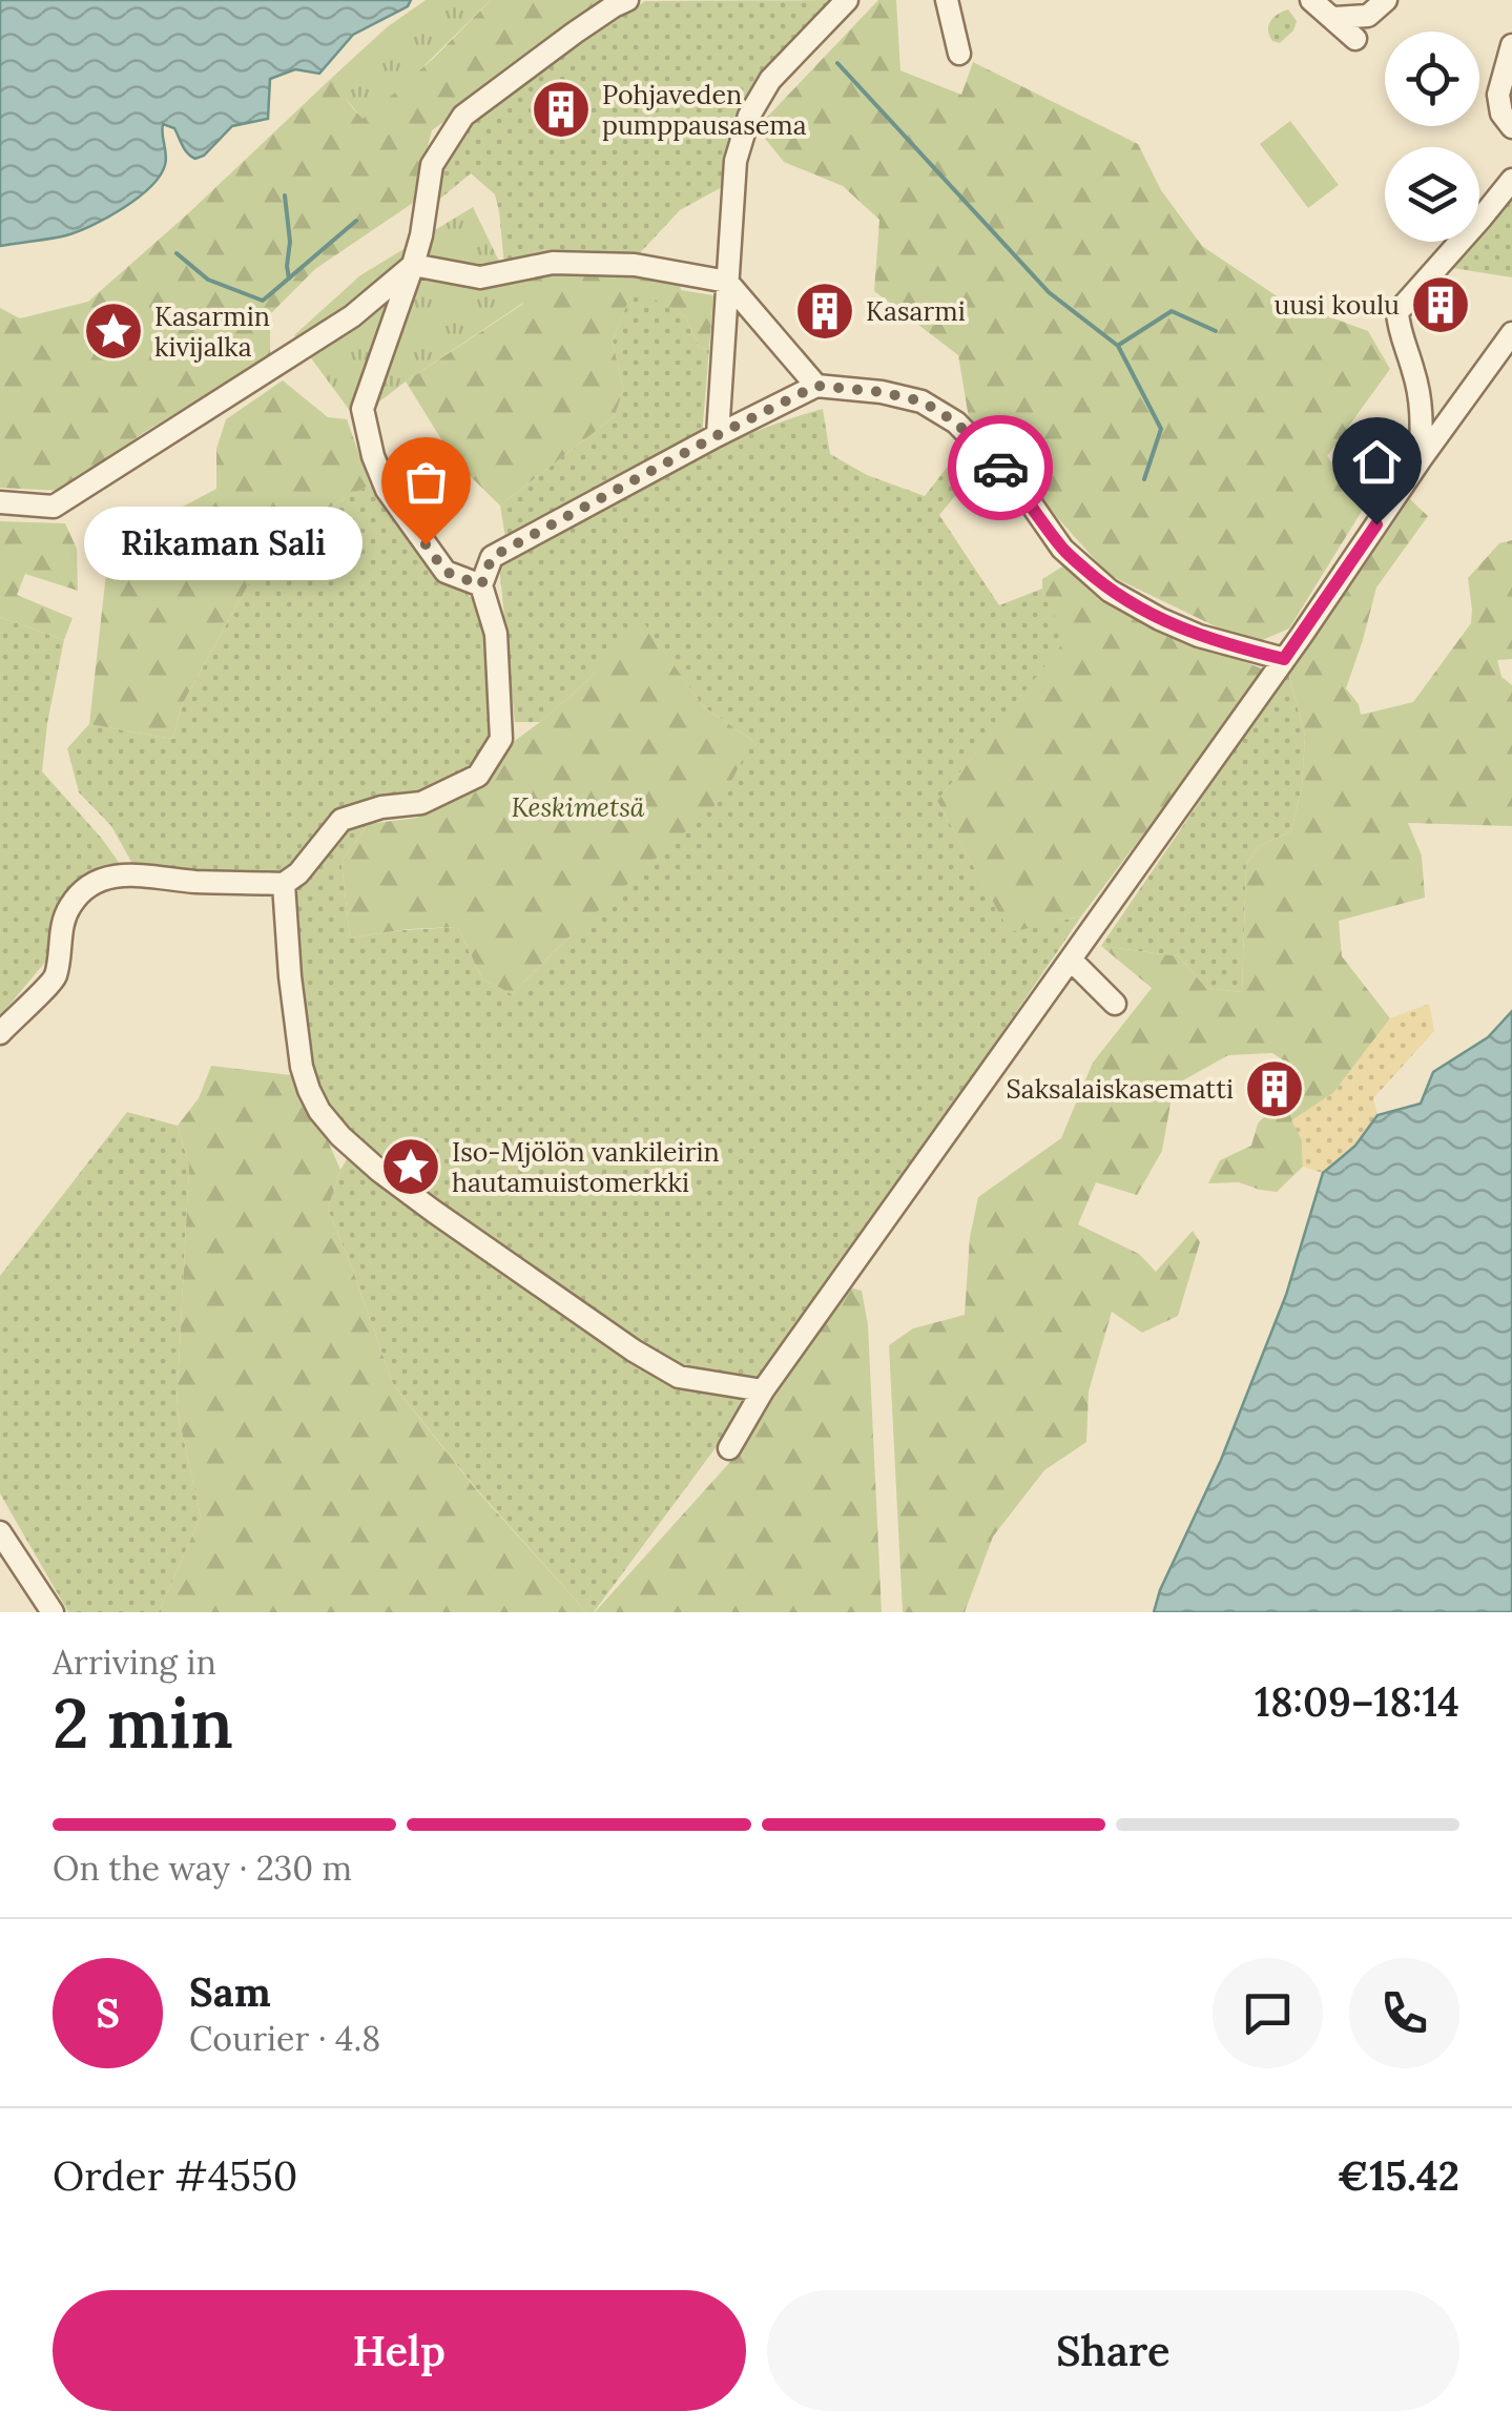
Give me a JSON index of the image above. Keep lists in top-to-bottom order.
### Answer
{
  "parks": ["Keskimetsä"],
  "places": {
    "building": [
      "Pohjaveden pumppausasema",
      "uusi koulu",
      "Kasarmi",
      "Saksalaiskasematti"
    ],
    "place": ["Kasarmin kivijalka", "Iso-Mjölön vankileirin hautamuistomerkki"],
    "other": ["Rikaman Sali"]
  },
  "page": {
    "bubble": "Rikaman Sali",
    "heading": ["2 min", "Arriving in", "18:09–18:14"],
    "panel": [
      "Sam",
      "Courier · 4.8",
      "Order #4550",
      "€15.42"
    ],
    "bar": "On the way · 230 m",
    "round": "S",
    "buttons": ["Help", "Share"]
  }
}
